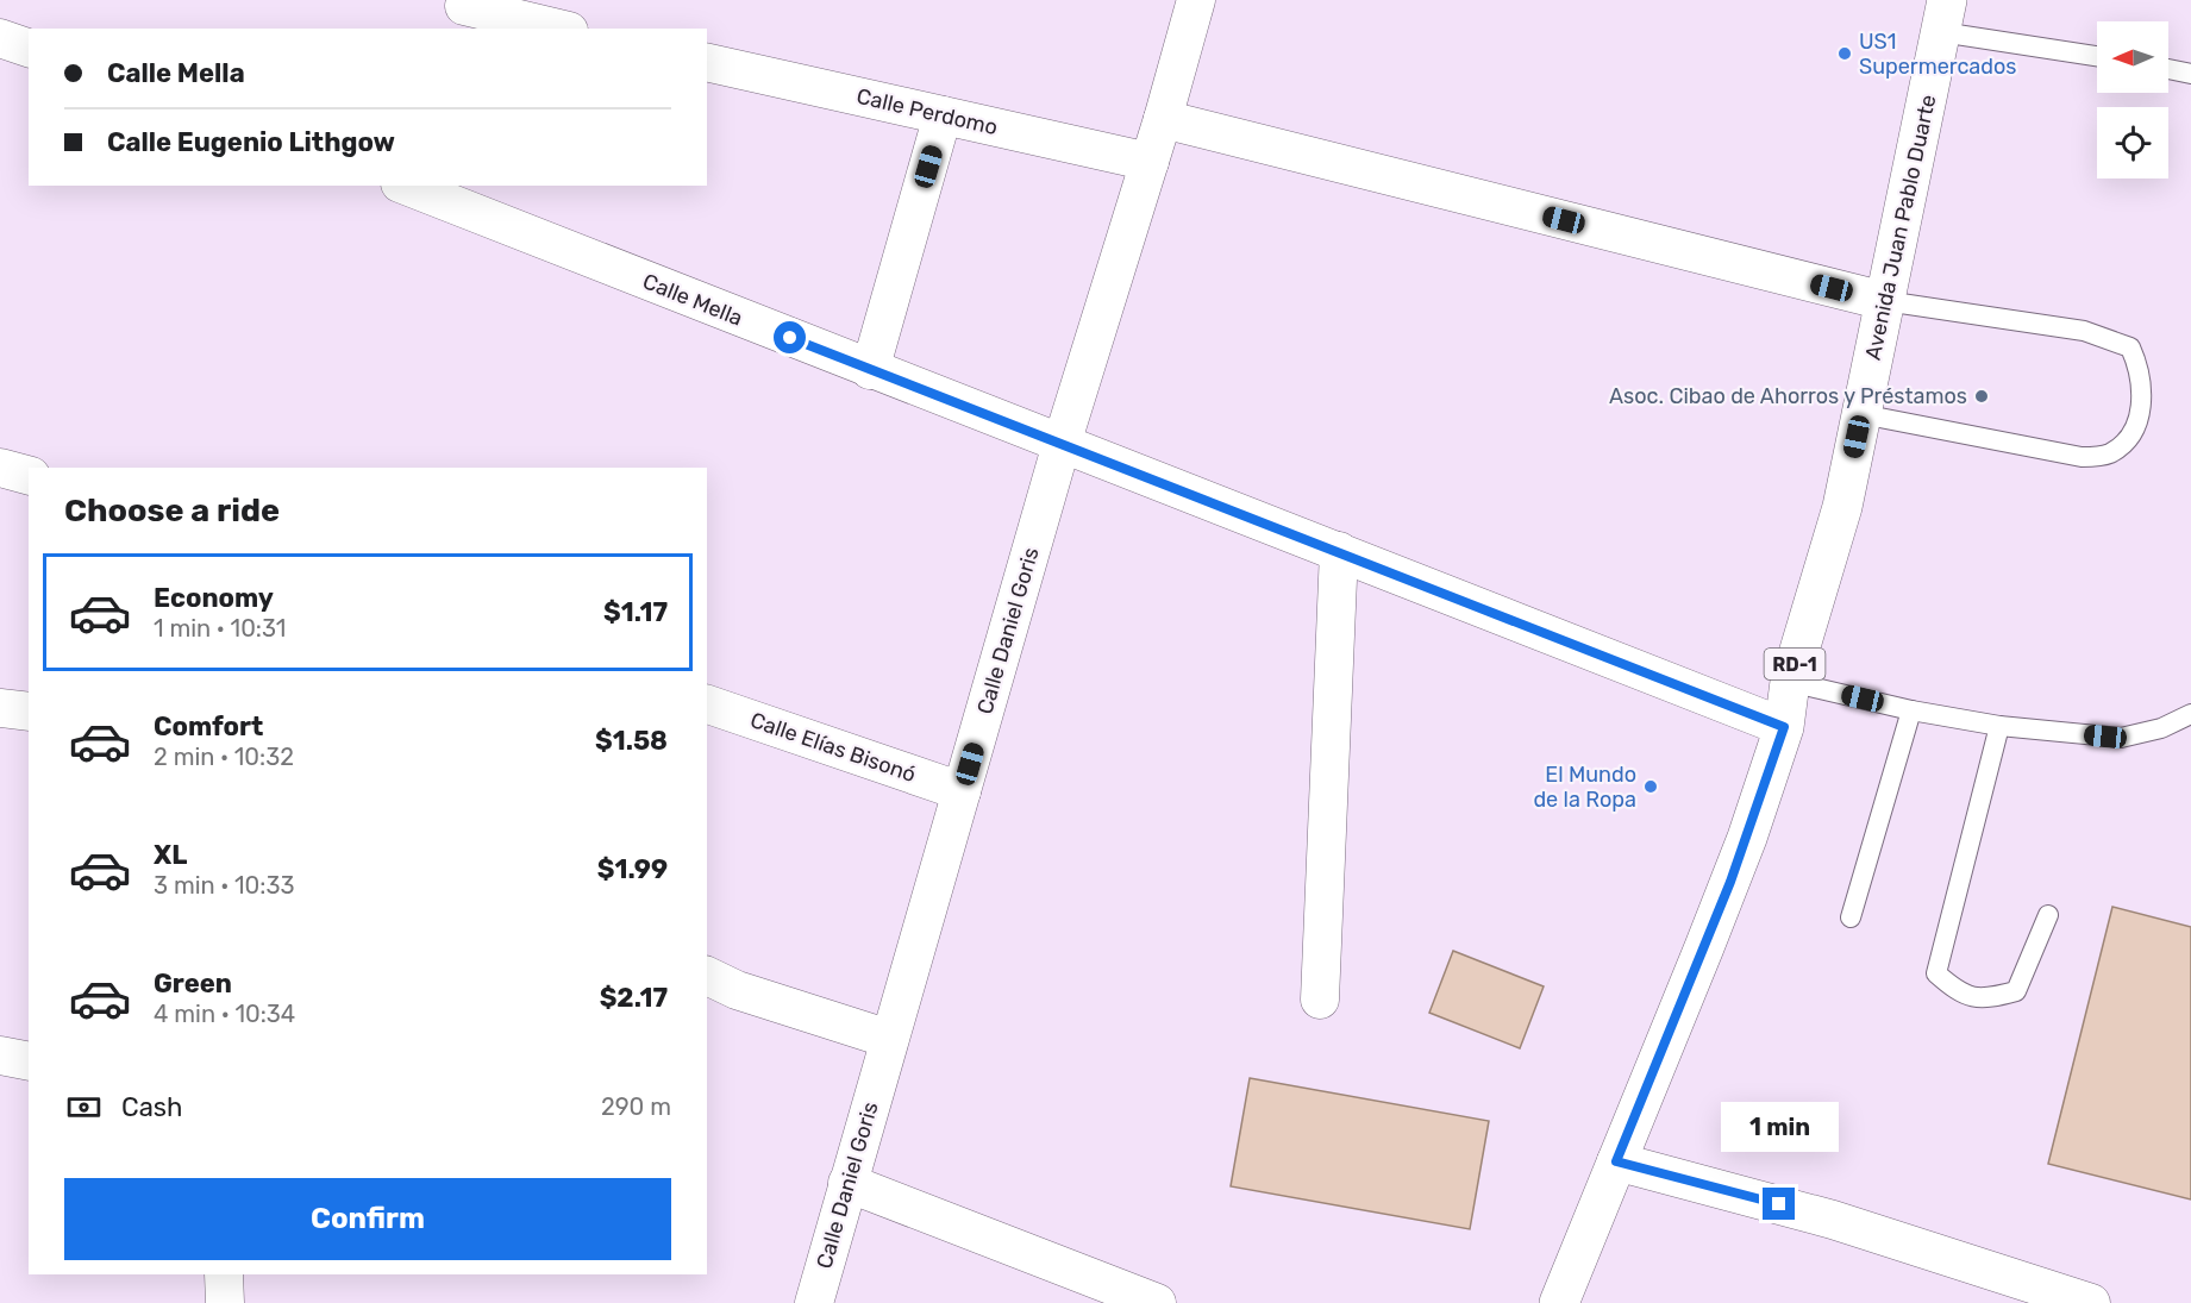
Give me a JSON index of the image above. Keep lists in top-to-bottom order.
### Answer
{
  "streets": {
    "main road": ["Avenida Juan Pablo Duarte", "RD-1"],
    "street": [
      "Calle Perdomo",
      "Calle Mella",
      "Calle Daniel Goris",
      "Calle Elías Bisonó"
    ]
  },
  "crossings": [
    ["Calle Perdomo", "Calle Daniel Goris"],
    ["Avenida Juan Pablo Duarte", "Calle Mella"],
    ["Calle Mella", "Calle Daniel Goris"],
    ["Calle Daniel Goris", "Calle Elías Bisonó"]
  ],
  "places": ["US1 Supermercados", "Asoc. Cibao de Ahorros y Préstamos", "El Mundo de la Ropa"],
  "north": "left",
  "page": {
    "banner": ["Calle Mella", "Calle Eugenio Lithgow"],
    "heading": "Choose a ride",
    "list": [
      {
        "name": "Economy",
        "note": "1 min · 10:31",
        "value": "$1.17"
      },
      {
        "name": "Comfort",
        "note": "2 min · 10:32",
        "value": "$1.58"
      },
      {
        "name": "XL",
        "note": "3 min · 10:33",
        "value": "$1.99"
      },
      {
        "name": "Green",
        "note": "4 min · 10:34",
        "value": "$2.17"
      }
    ],
    "pay": ["Cash", "290 m"],
    "bubble": "1 min",
    "buttons": "Confirm"
  }
}
